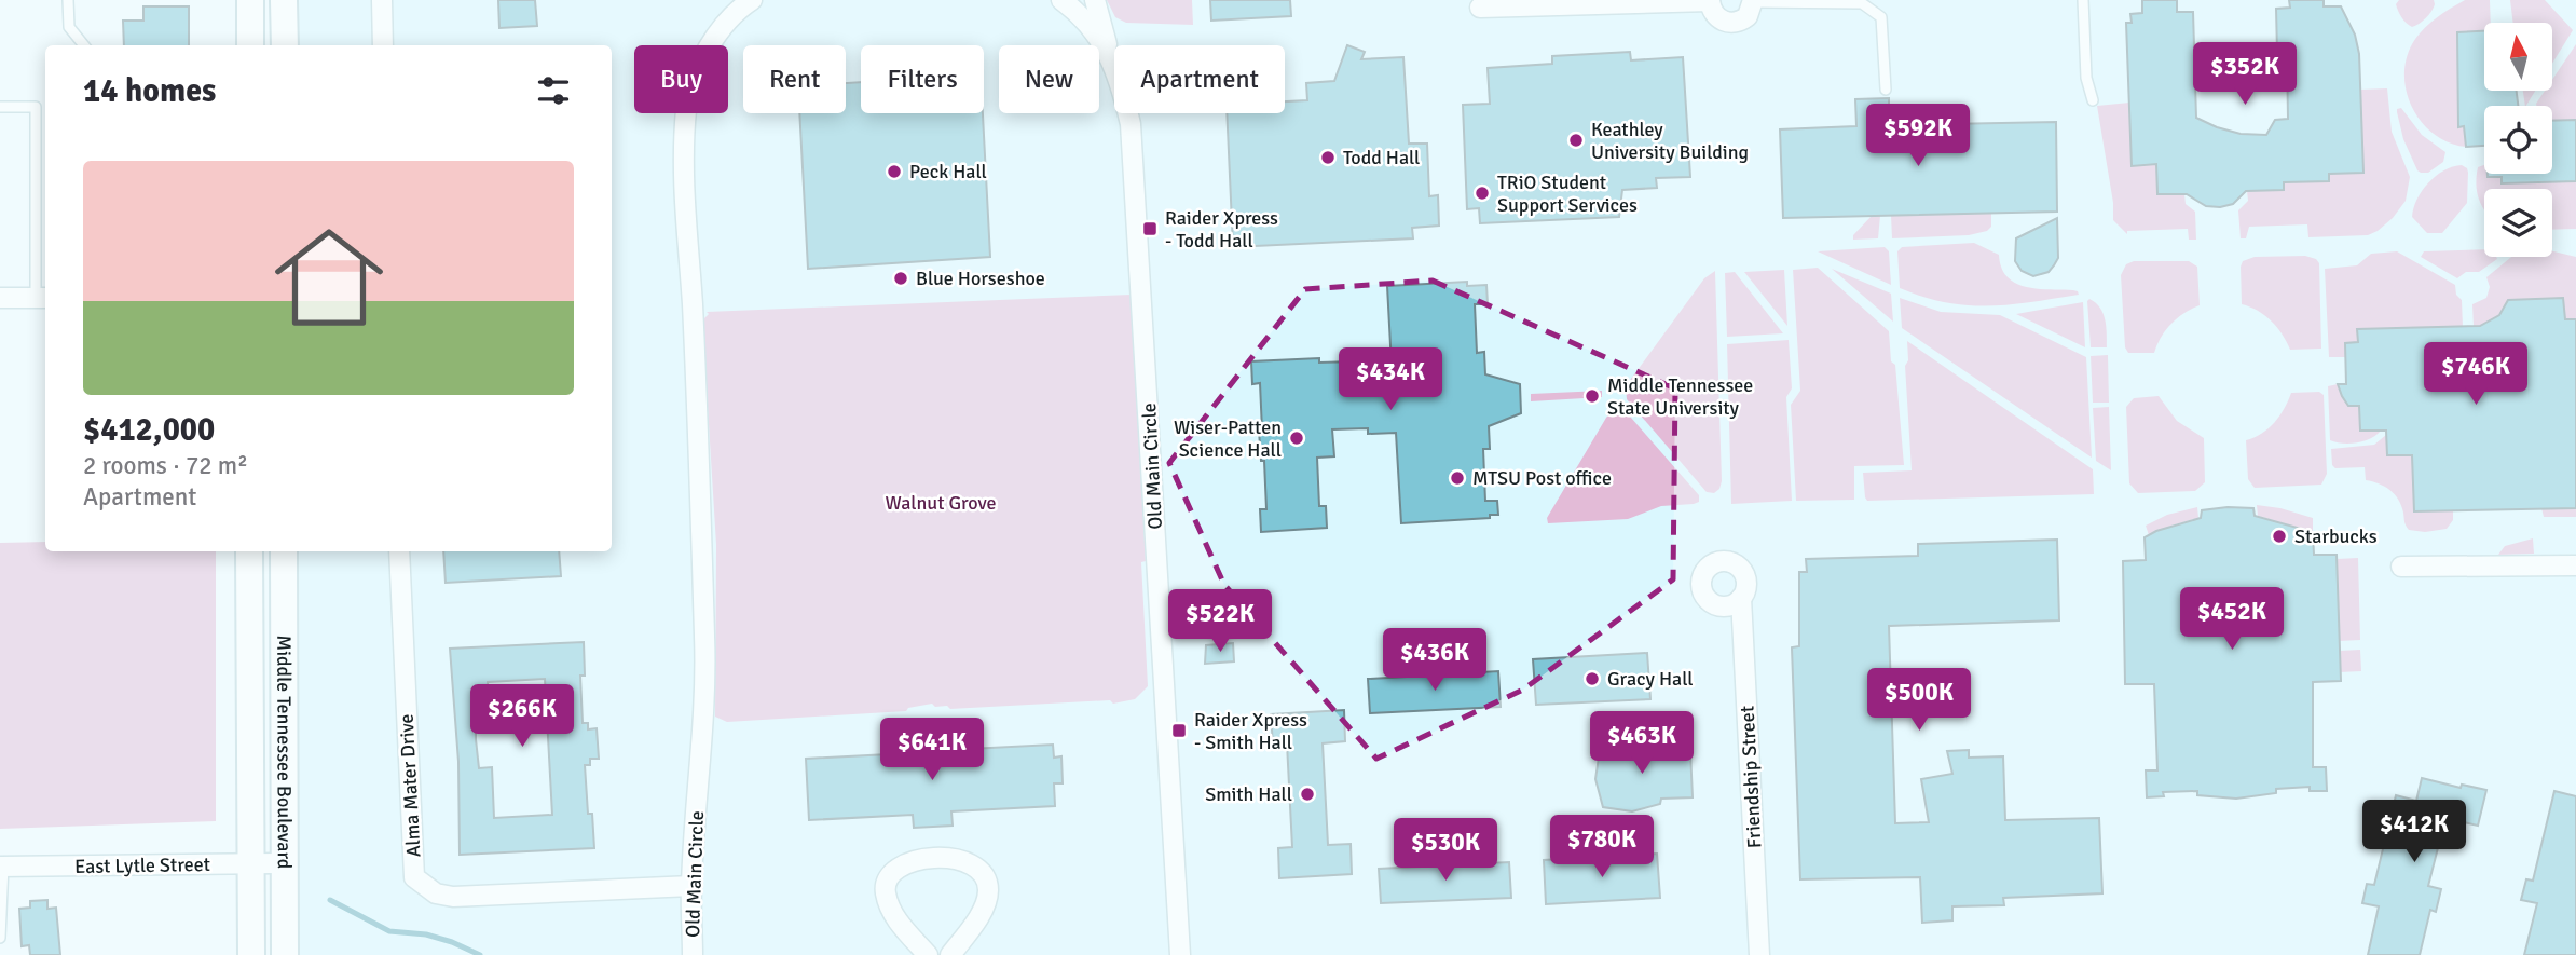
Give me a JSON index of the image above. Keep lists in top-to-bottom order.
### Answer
{
  "streets": {
    "main road": ["Middle Tennessee Boulevard"],
    "street": [
      "Old Main Circle",
      "Friendship Street",
      "Alma Mater Drive",
      "East Lytle Street"
    ]
  },
  "crossings": [
    ["Old Main Circle", "Alma Mater Drive"],
    ["Middle Tennessee Boulevard", "East Lytle Street"]
  ],
  "parks": ["Walnut Grove"],
  "places": {
    "other": [
      "Keathley University Building",
      "Todd Hall",
      "Peck Hall",
      "TRiO Student Support Services",
      "Blue Horseshoe",
      "Middle Tennessee State University",
      "Wiser-Patten Science Hall",
      "MTSU Post office",
      "Starbucks",
      "Gracy Hall",
      "Smith Hall"
    ],
    "transit": ["Raider Xpress - Todd Hall", "Raider Xpress - Smith Hall"]
  },
  "north": "top",
  "page": {
    "price": [
      "$352K",
      "$592K",
      "$746K",
      "$434K",
      "$452K",
      "$522K",
      "$436K",
      "$500K",
      "$266K",
      "$463K",
      "$641K",
      "$412K",
      "$780K",
      "$530K"
    ],
    "chip": [
      "Buy",
      "Rent",
      "Filters",
      "New",
      "Apartment"
    ],
    "heading": "14 homes",
    "list": [
      {
        "name": "$412,000",
        "note": "2 rooms · 72 m² · Apartment"
      }
    ]
  }
}
